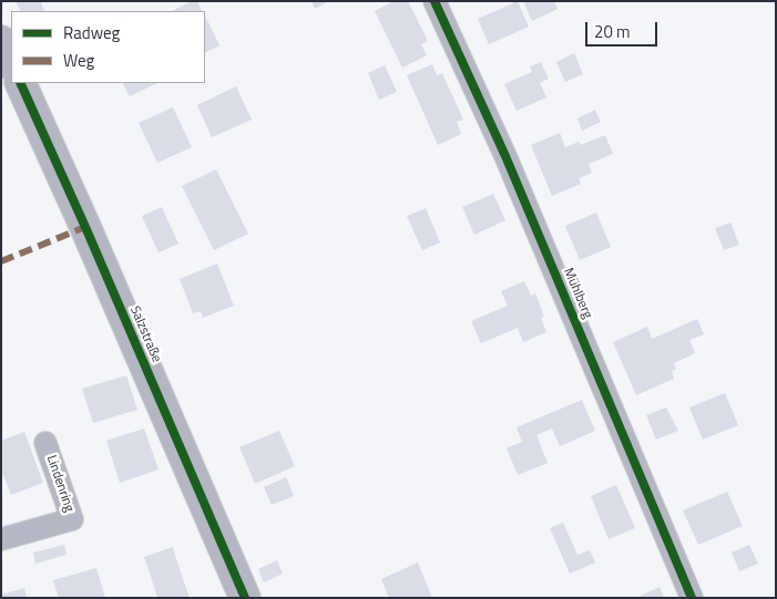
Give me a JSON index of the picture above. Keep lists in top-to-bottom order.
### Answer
{
  "streets": {
    "street": ["Mühlberg", "Salzstraße", "Lindenring"]
  },
  "legend": ["Radweg", "Weg"],
  "scale_bar": "20 m"
}
